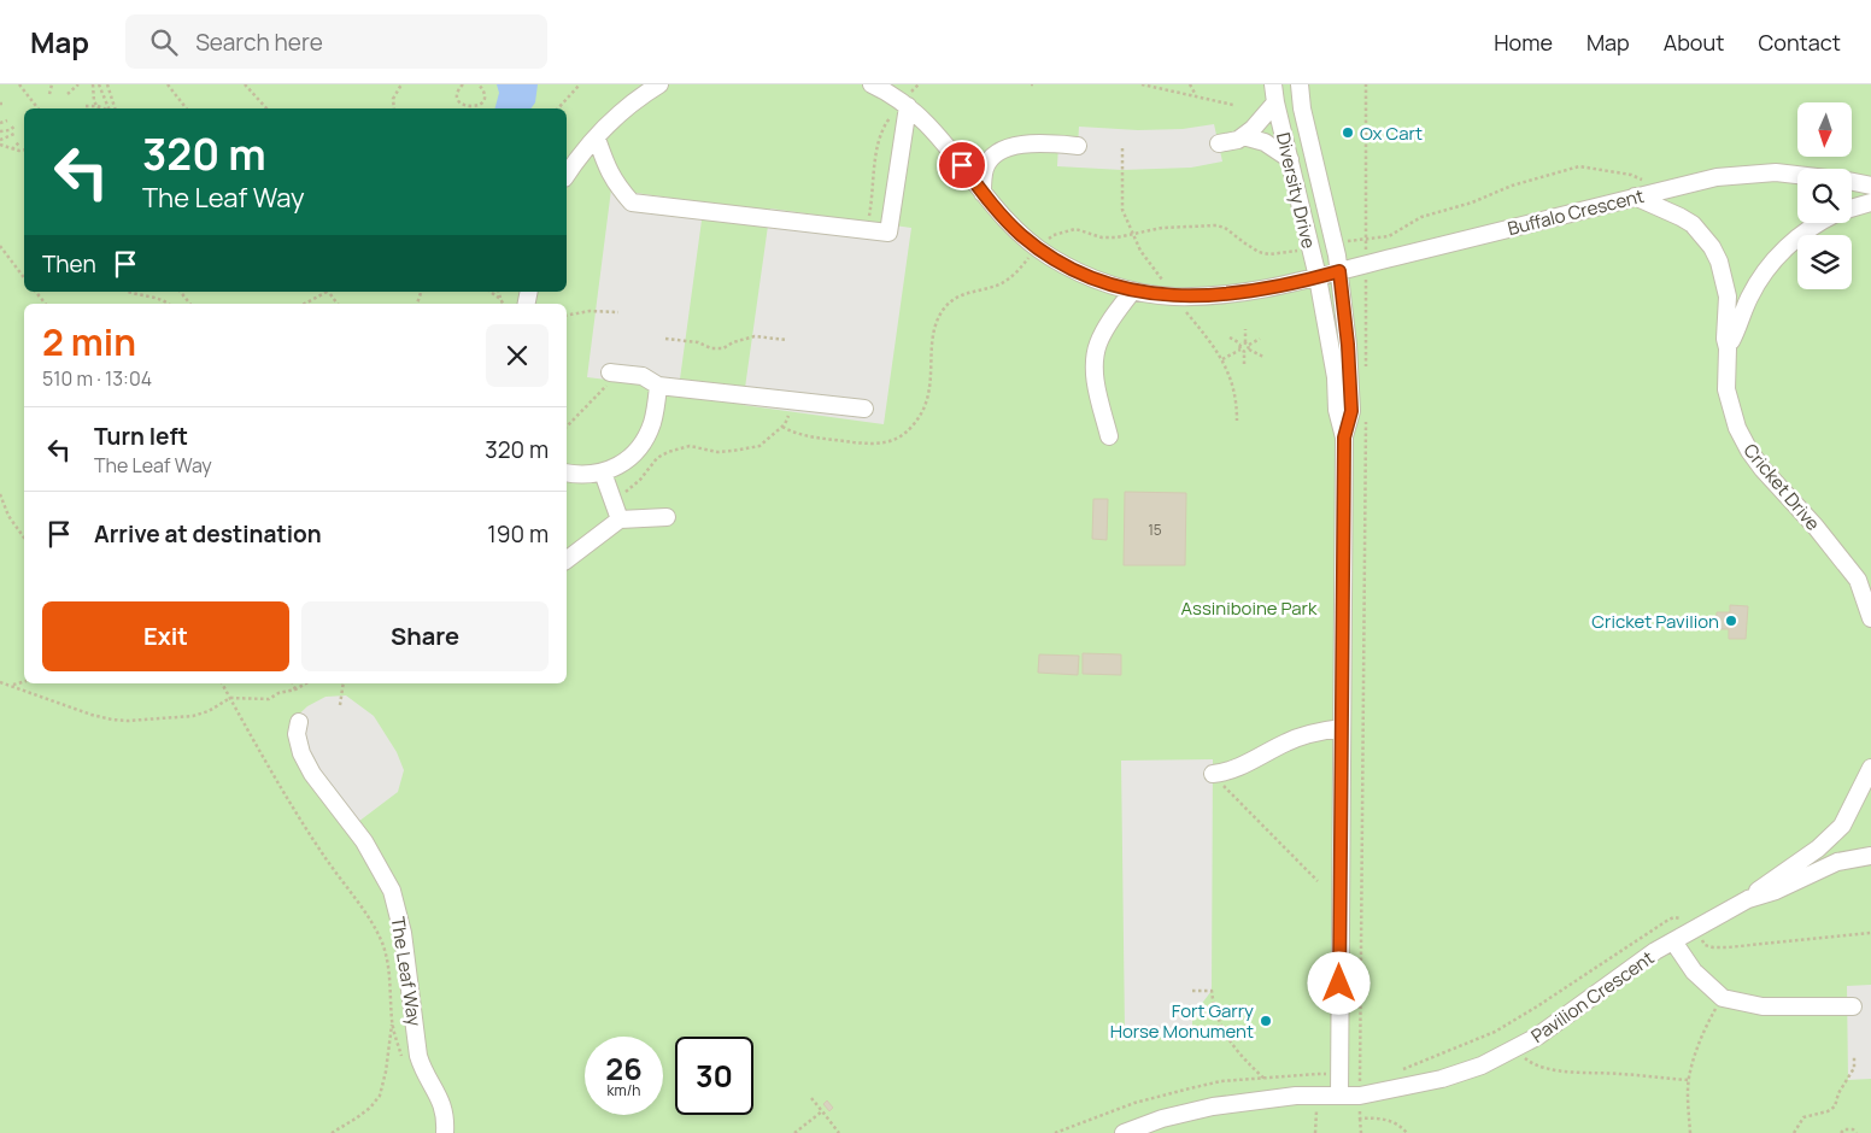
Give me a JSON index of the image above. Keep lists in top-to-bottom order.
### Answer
{
  "streets": {
    "street": [
      "Diversity Drive",
      "Buffalo Crescent",
      "Cricket Drive",
      "The Leaf Way",
      "Pavilion Crescent"
    ]
  },
  "crossings": [
    ["Diversity Drive", "Buffalo Crescent"],
    ["Diversity Drive", "Pavilion Crescent"],
    ["Buffalo Crescent", "Cricket Drive"]
  ],
  "parks": ["Assiniboine Park"],
  "places": ["Ox Cart", "Cricket Pavilion", "Fort Garry Horse Monument"],
  "house_numbers": ["15"],
  "north": "bottom",
  "page": {
    "header": "Map",
    "search": "Search here",
    "nav": [
      "Home",
      "Map",
      "About",
      "Contact"
    ],
    "turn": ["320 m", "The Leaf Way"],
    "then": "Then",
    "heading": ["2 min", "510 m · 13:04"],
    "list": [
      {
        "name": "Turn left",
        "note": "The Leaf Way",
        "value": "320 m"
      },
      {
        "name": "Arrive at destination",
        "value": "190 m"
      }
    ],
    "buttons": ["Exit", "Share"],
    "speed": "26 km/h",
    "limit": "30"
  }
}
